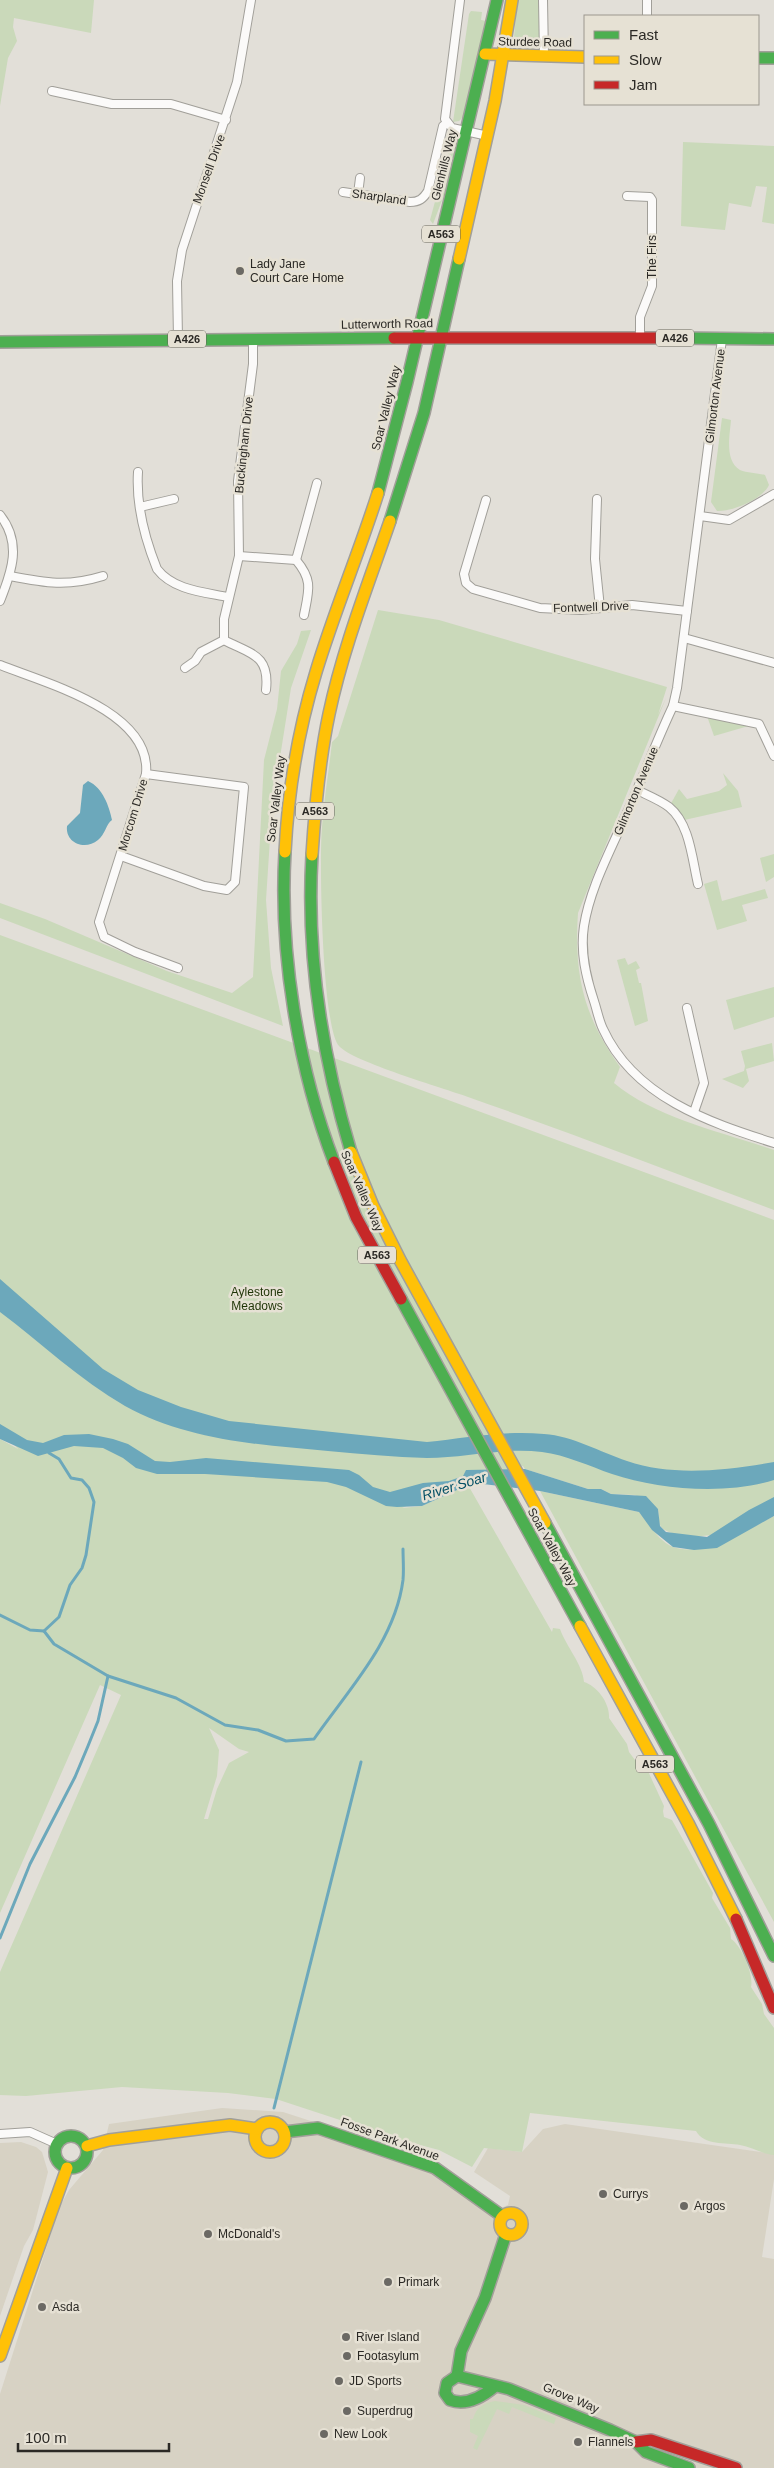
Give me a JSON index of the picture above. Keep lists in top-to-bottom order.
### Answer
{
  "streets": {
    "main road": [
      "Sturdee Road",
      "Glenhills Way",
      "A563",
      "Lutterworth Road",
      "A426",
      "Soar Valley Way",
      "Fosse Park Avenue",
      "Grove Way"
    ],
    "street": [
      "Monsell Drive",
      "Sharpland",
      "The Firs",
      "Gilmorton Avenue",
      "Buckingham Drive",
      "Fontwell Drive",
      "Morcom Drive"
    ]
  },
  "crossings": [
    ["Sturdee Road", "Glenhills Way"],
    ["Sturdee Road", "A563"],
    ["Glenhills Way", "Lutterworth Road"],
    ["Glenhills Way", "Soar Valley Way"],
    ["Monsell Drive", "Lutterworth Road"],
    ["A563", "Lutterworth Road"],
    ["A563", "Soar Valley Way"],
    ["The Firs", "Lutterworth Road"],
    ["Lutterworth Road", "Gilmorton Avenue"],
    ["Lutterworth Road", "Soar Valley Way"],
    ["Lutterworth Road", "Buckingham Drive"],
    ["Gilmorton Avenue", "Fontwell Drive"]
  ],
  "water": ["River Soar"],
  "parks": ["Aylestone Meadows"],
  "places": [
    "Lady Jane Court Care Home",
    "Currys",
    "Argos",
    "McDonald's",
    "Primark",
    "Asda",
    "River Island",
    "Footasylum",
    "JD Sports",
    "Superdrug",
    "New Look",
    "Flannels"
  ],
  "legend": ["Fast", "Slow", "Jam"],
  "scale_bar": "100 m"
}
